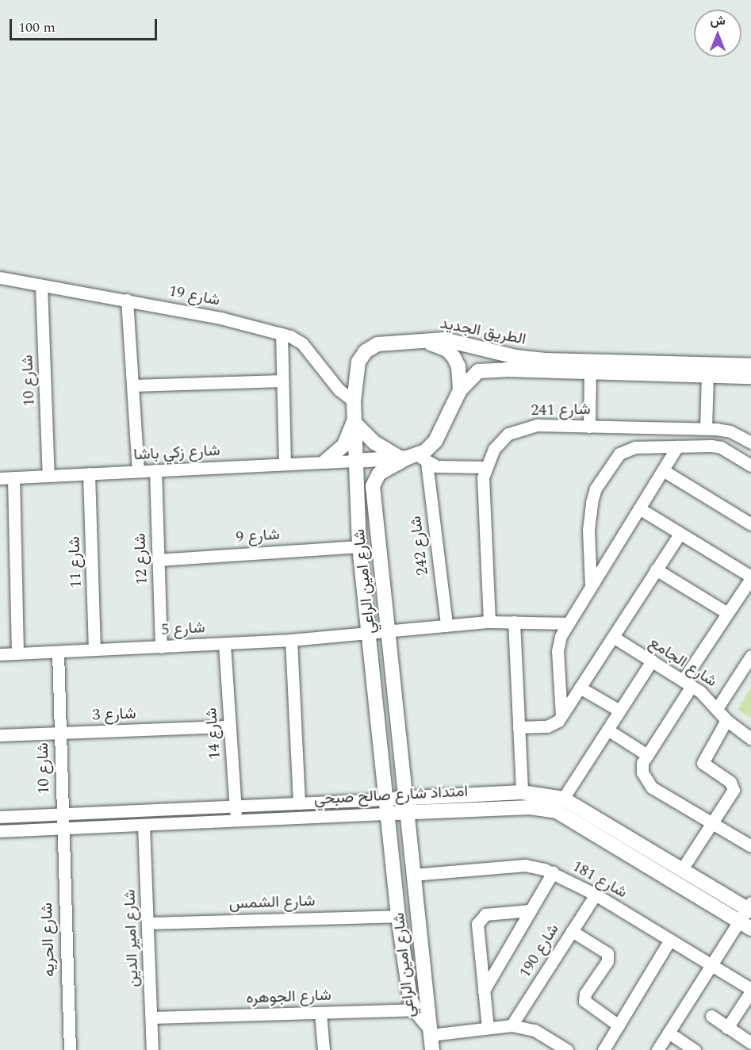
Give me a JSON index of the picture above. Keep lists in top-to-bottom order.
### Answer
{
  "streets": {
    "street": [
      "شارع 19",
      "الطريق الجديد",
      "شارع 10",
      "شارع 241",
      "شارع زكي باشا",
      "شارع 9",
      "شارع 242",
      "شارع 12",
      "شارع 11",
      "شارع امين الراعي",
      "شارع 5",
      "شارع الجامع",
      "شارع 3",
      "شارع 14",
      "امتداد شارع صالح صبحي",
      "شارع 181",
      "شارع الشمس",
      "شارع امير الدين",
      "شارع الحريه",
      "شارع 190",
      "شارع الجوهره"
    ]
  },
  "crossings": [
    ["شارع 19", "الطريق الجديد"],
    ["شارع 19", "شارع 10"],
    ["شارع 19", "شارع 242"],
    ["شارع 19", "شارع امين الراعي"],
    ["الطريق الجديد", "شارع زكي باشا"],
    ["الطريق الجديد", "شارع 242"],
    ["الطريق الجديد", "شارع امين الراعي"],
    ["شارع 10", "شارع زكي باشا"],
    ["شارع 10", "شارع 5"],
    ["شارع 10", "شارع 3"],
    ["شارع 10", "امتداد شارع صالح صبحي"],
    ["شارع 10", "شارع الحريه"],
    ["شارع 241", "شارع 5"],
    ["شارع زكي باشا", "شارع 12"],
    ["شارع زكي باشا", "شارع 11"],
    ["شارع زكي باشا", "شارع امين الراعي"],
    ["شارع 9", "شارع 12"],
    ["شارع 9", "شارع امين الراعي"],
    ["شارع 242", "شارع امين الراعي"],
    ["شارع 242", "شارع 5"],
    ["شارع 12", "شارع 5"],
    ["شارع 11", "شارع 5"],
    ["شارع امين الراعي", "شارع 5"],
    ["شارع امين الراعي", "امتداد شارع صالح صبحي"],
    ["شارع امين الراعي", "شارع 181"],
    ["شارع امين الراعي", "شارع الشمس"],
    ["شارع امين الراعي", "شارع الجوهره"],
    ["شارع 5", "شارع 14"],
    ["شارع 3", "شارع 14"],
    ["شارع 14", "امتداد شارع صالح صبحي"],
    ["امتداد شارع صالح صبحي", "شارع امير الدين"],
    ["امتداد شارع صالح صبحي", "شارع الحريه"],
    ["شارع 181", "شارع 190"],
    ["شارع الشمس", "شارع امير الدين"],
    ["شارع امير الدين", "شارع الجوهره"]
  ],
  "scale_bar": "100 m",
  "north": "top"
}
